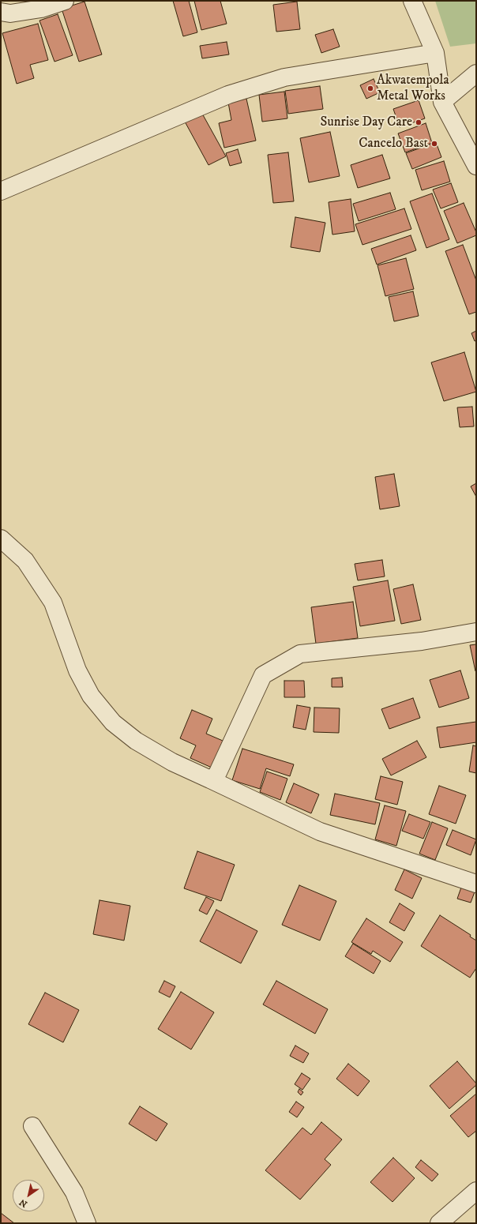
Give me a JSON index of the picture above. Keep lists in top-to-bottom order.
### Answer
{
  "places": ["Akwatempola Metal Works", "Sunrise Day Care", "Cancelo Bast"],
  "north": "bottom left"
}
